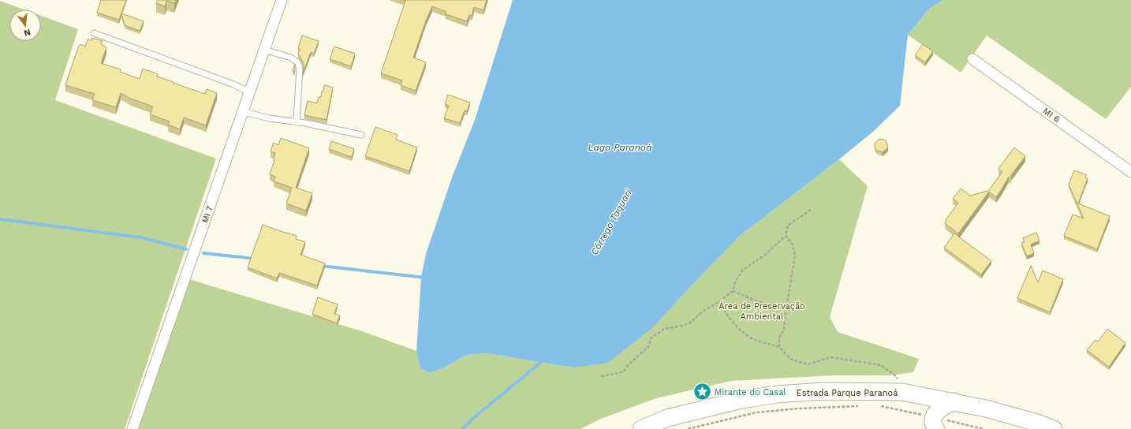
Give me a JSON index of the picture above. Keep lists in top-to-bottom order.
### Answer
{
  "streets": {
    "main road": ["Estrada Parque Paranoá"],
    "street": ["MI 6", "MI 7"]
  },
  "water": ["Lago Paranoá", "Córrego Taquari"],
  "parks": ["Área de Preservação Ambiental"],
  "places": {
    "place": ["Mirante do Casal"]
  },
  "north": "bottom"
}
